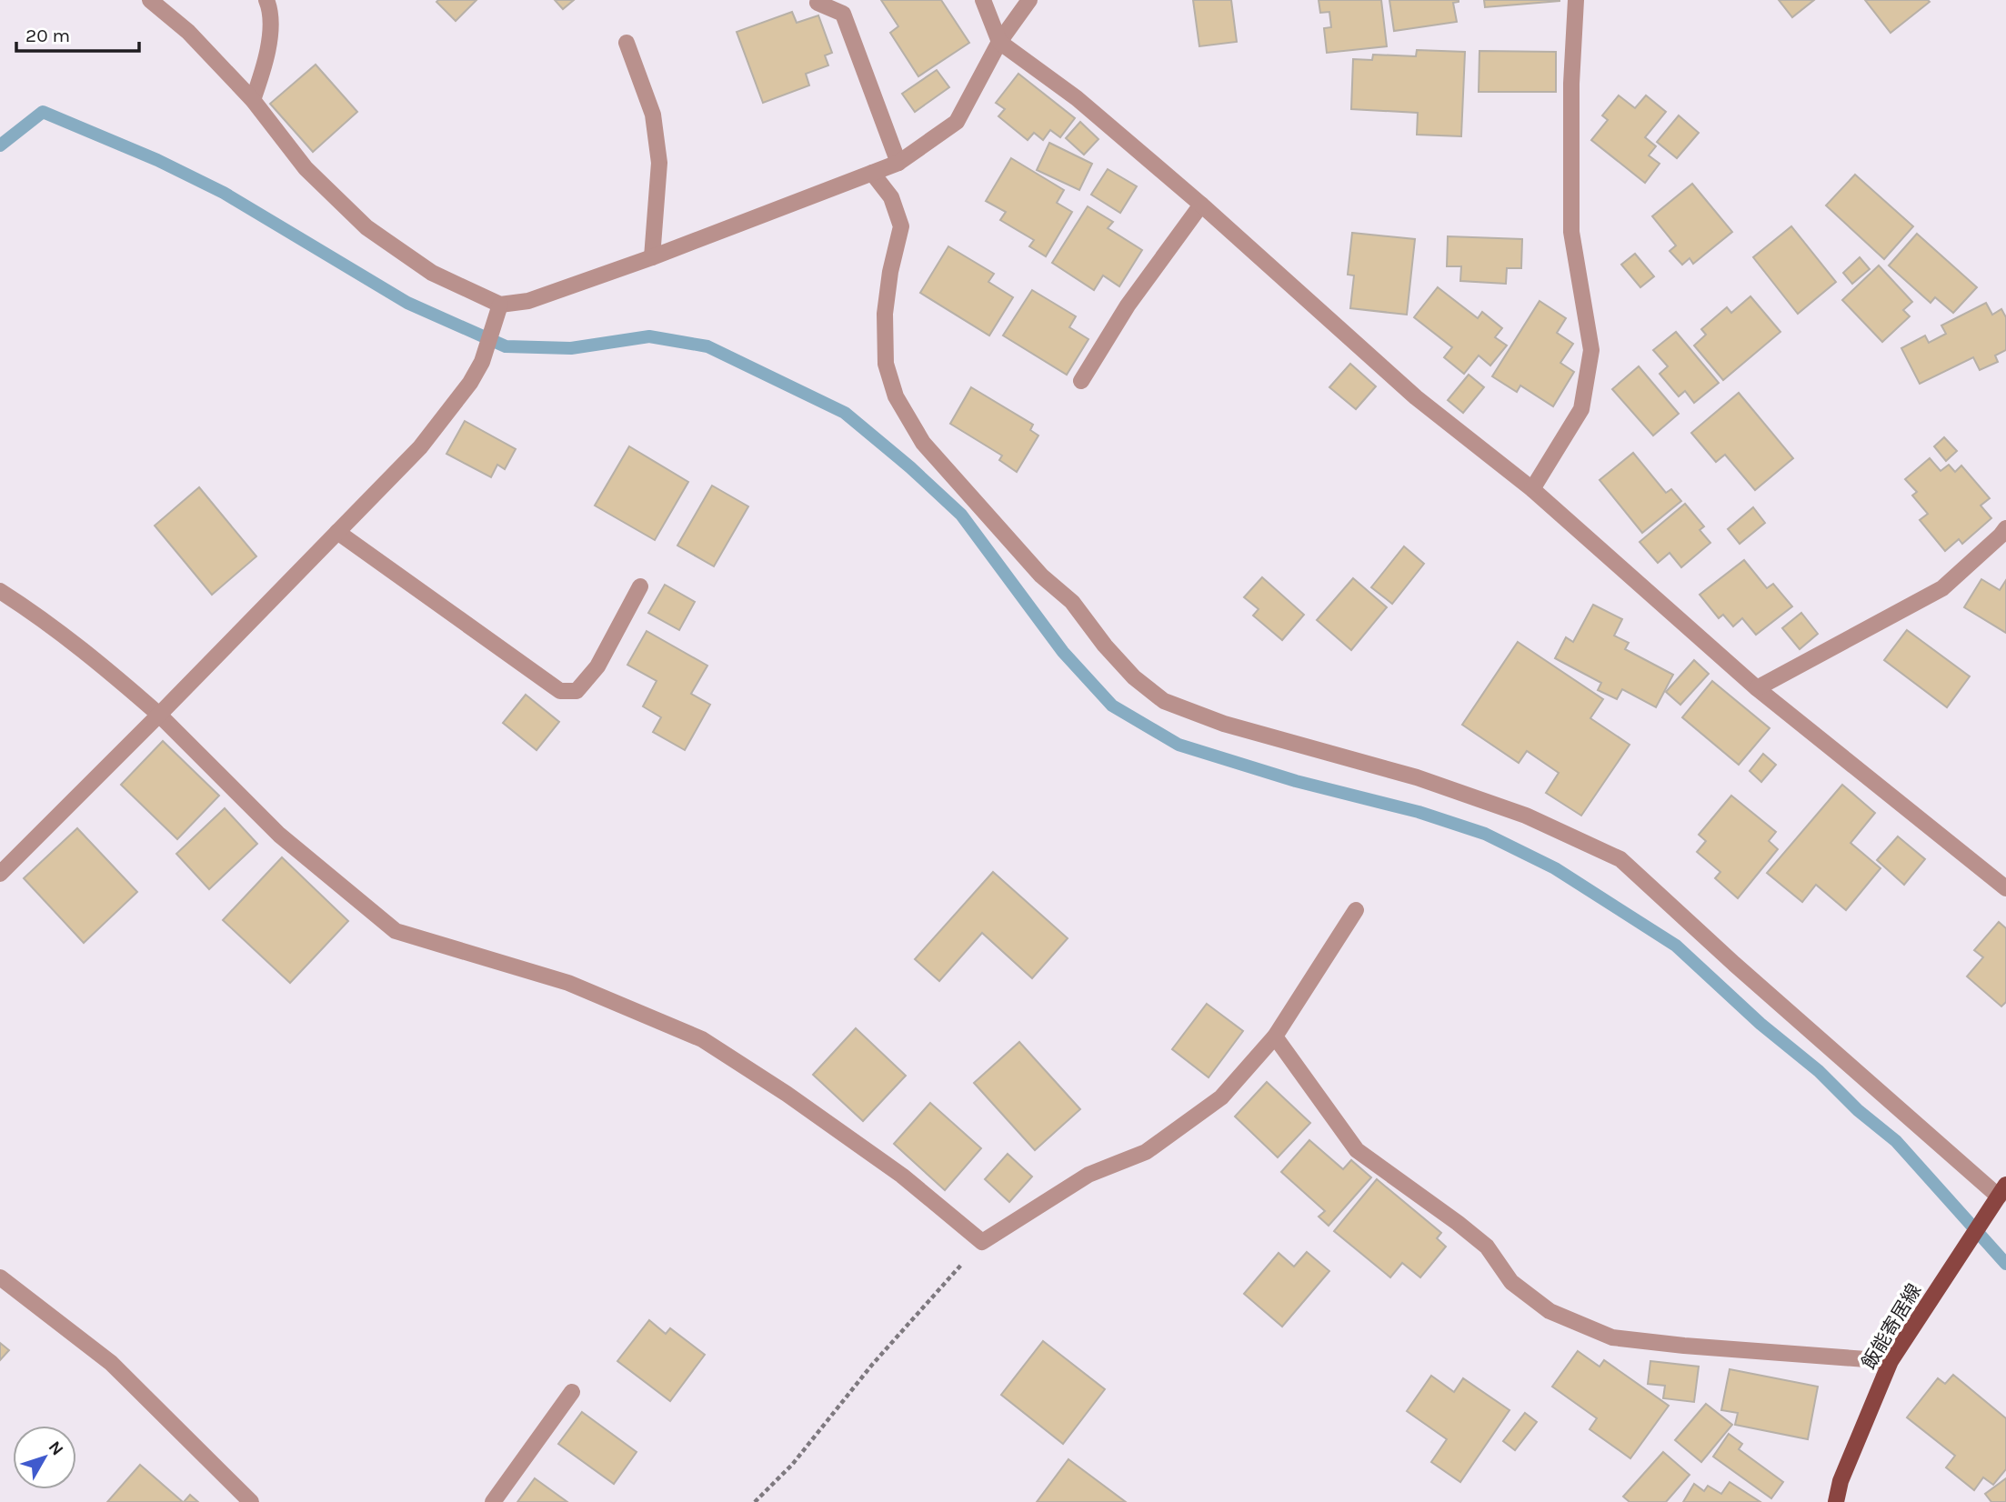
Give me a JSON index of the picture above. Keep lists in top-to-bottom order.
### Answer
{
  "streets": {
    "main road": ["飯能寄居線"]
  },
  "scale_bar": "20 m",
  "north": "top right"
}
